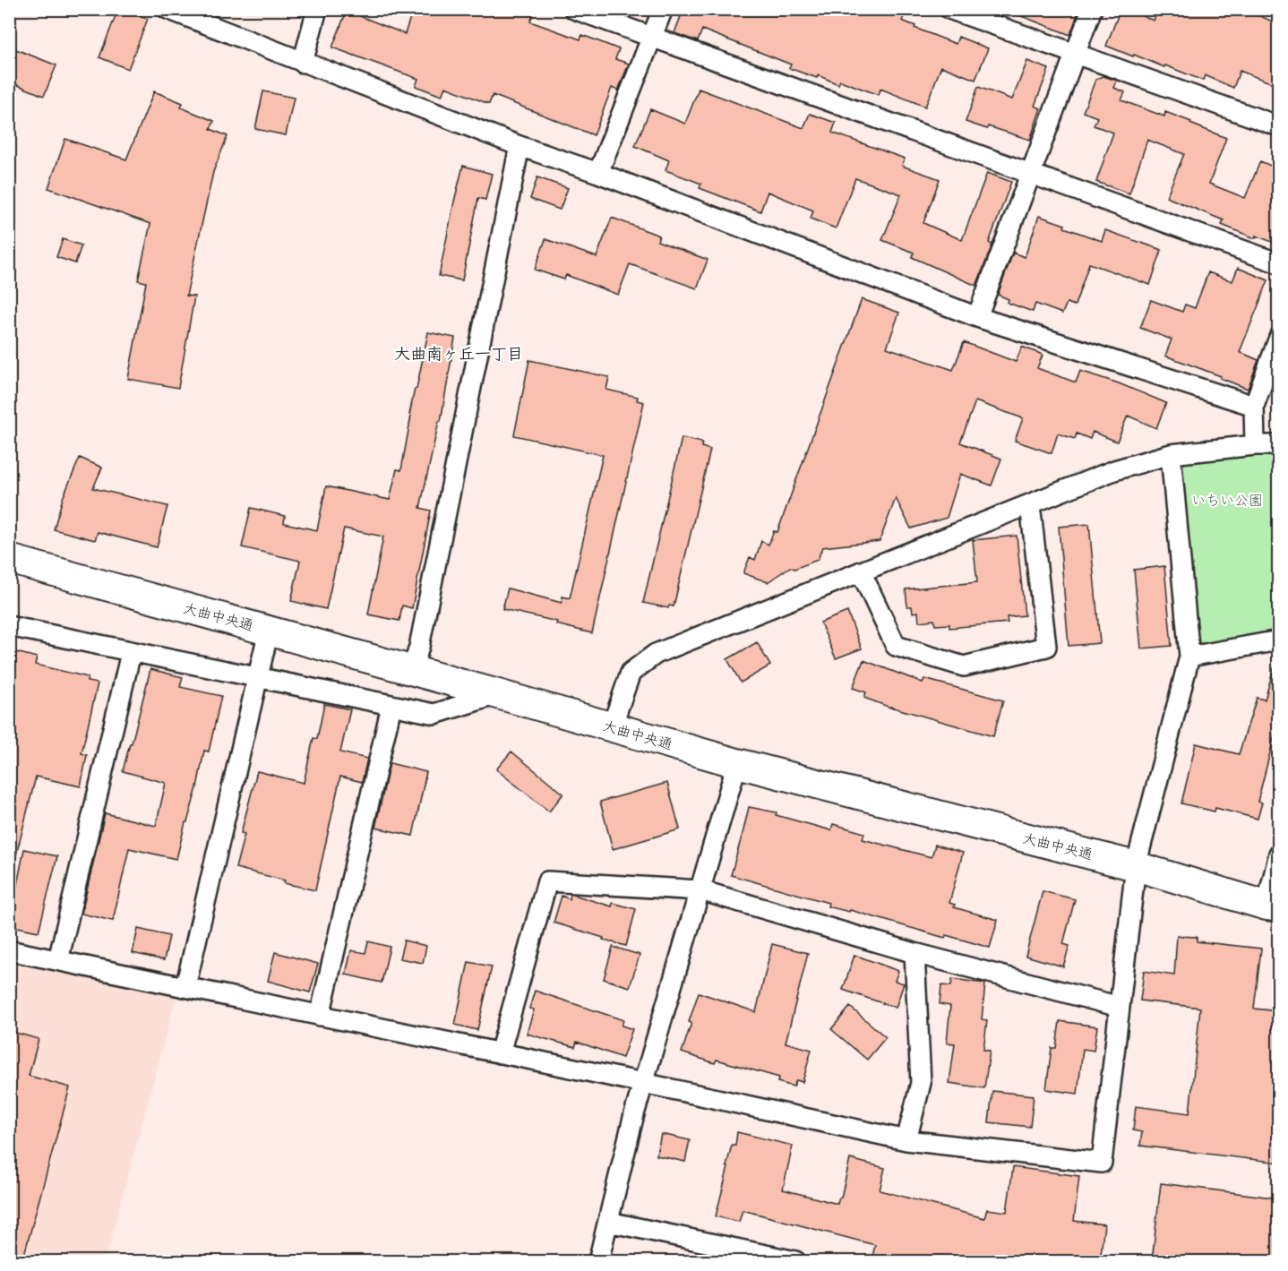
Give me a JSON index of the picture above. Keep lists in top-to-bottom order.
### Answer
{
  "streets": {
    "main road": ["大曲中央通"]
  },
  "districts": ["大曲南ヶ丘一丁目"],
  "parks": ["いちい公園"]
}
